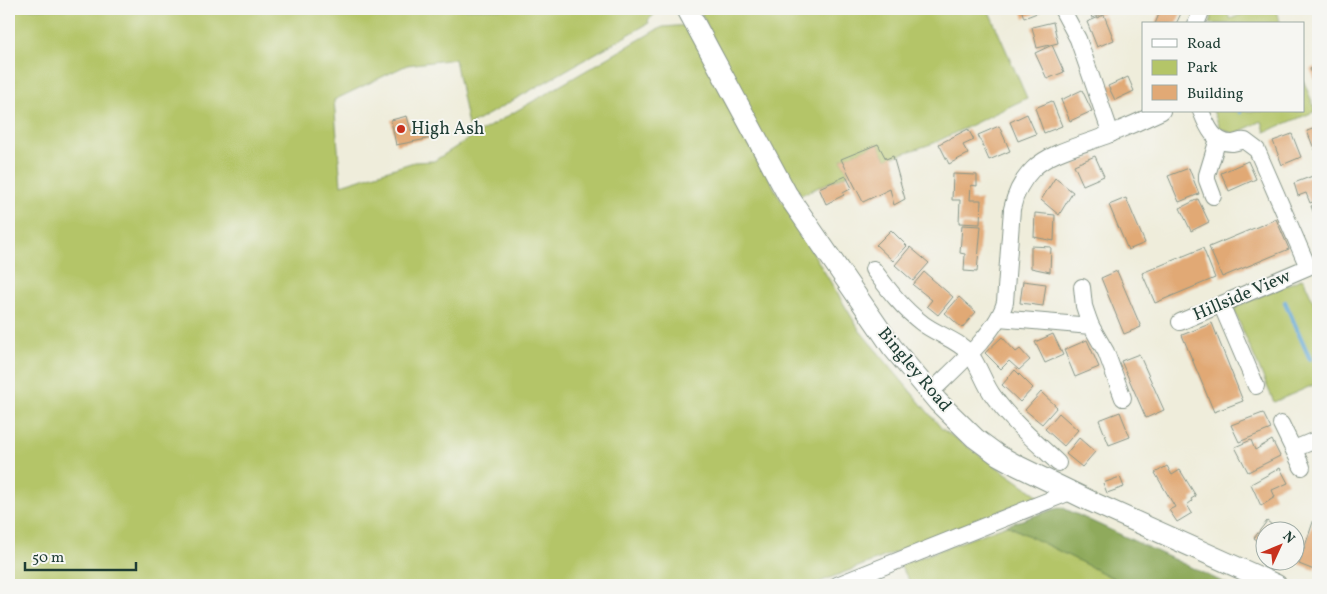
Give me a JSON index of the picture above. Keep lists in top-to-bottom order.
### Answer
{
  "streets": {
    "street": ["Hillside View", "Bingley Road"]
  },
  "places": ["High Ash"],
  "legend": ["Road", "Park", "Building"],
  "scale_bar": "50 m",
  "north": "top right"
}
